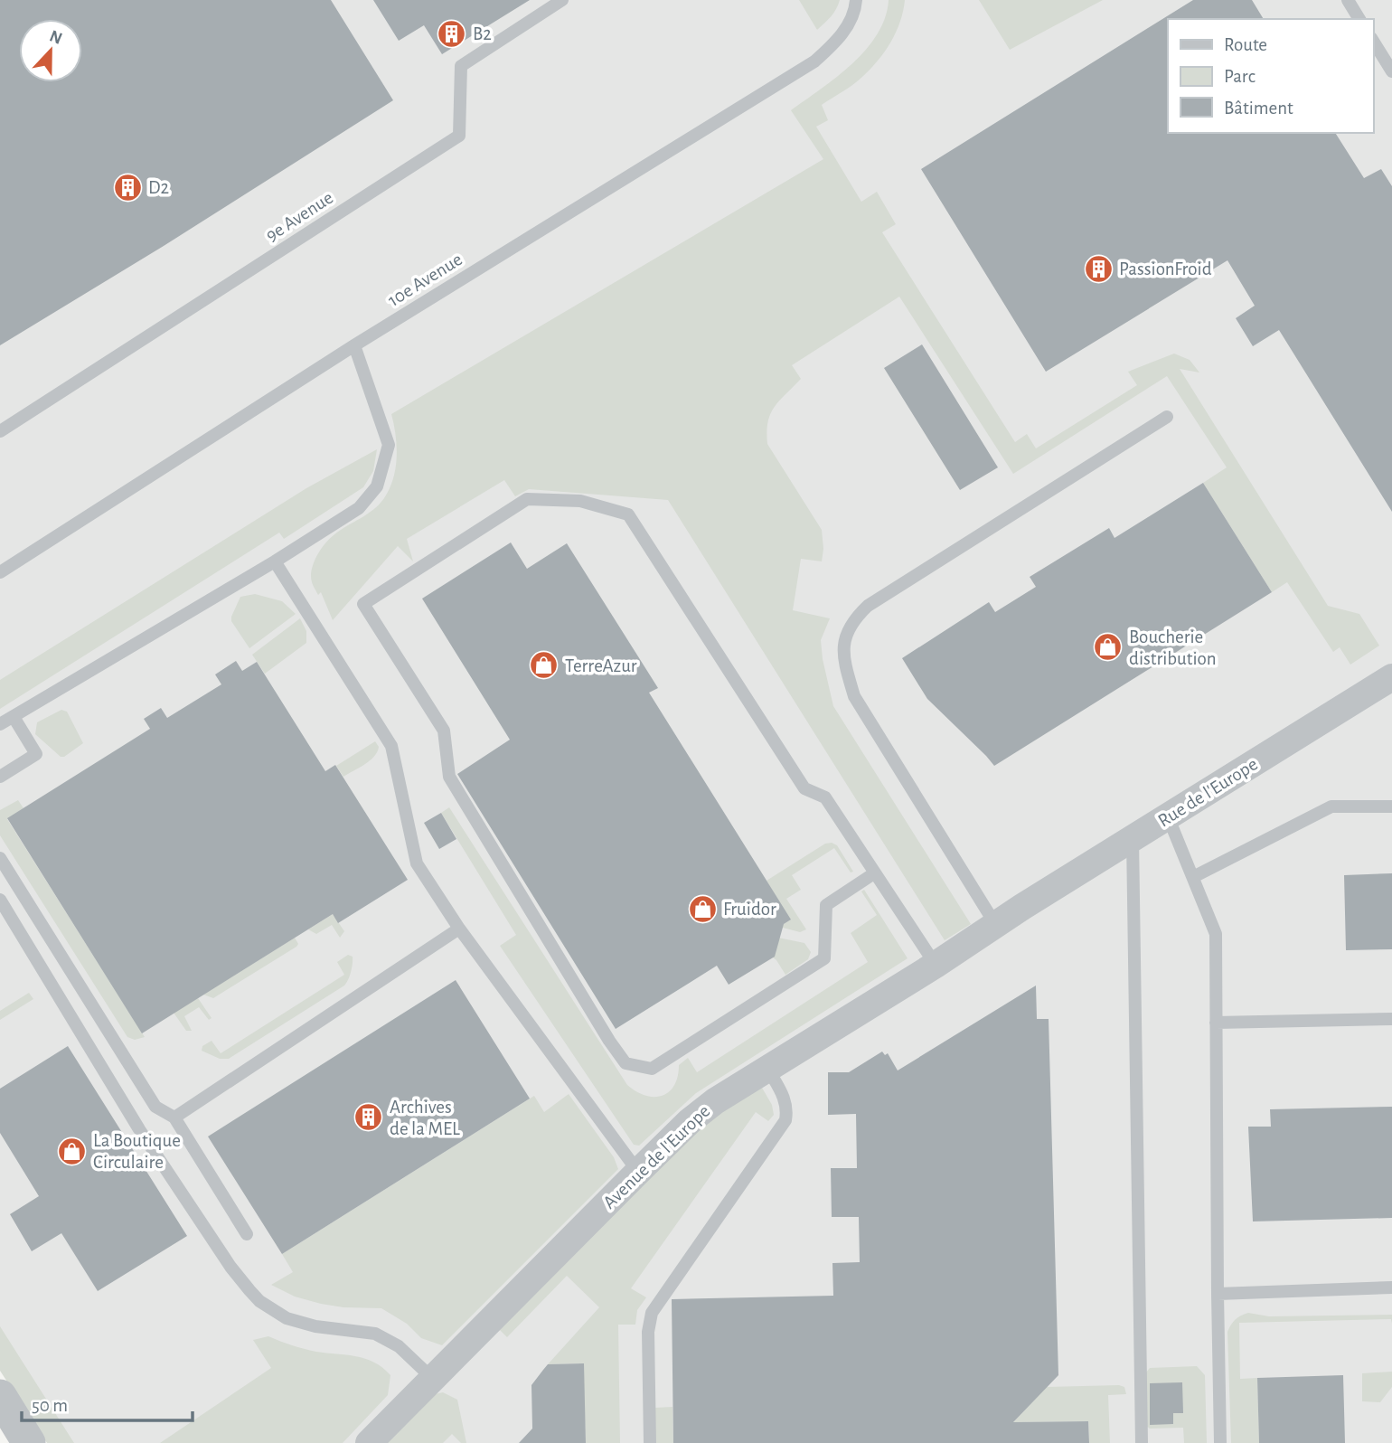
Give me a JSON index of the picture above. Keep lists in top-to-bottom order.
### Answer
{
  "streets": {
    "street": ["Rue de l'Europe", "Avenue de l'Europe"],
    "lane": ["9e Avenue", "10e Avenue"]
  },
  "crossings": [
    ["Rue de l'Europe", "Avenue de l'Europe"]
  ],
  "places": {
    "building": [
      "B2",
      "D2",
      "PassionFroid",
      "Archives de la MEL"
    ],
    "shop": [
      "Boucherie distribution",
      "TerreAzur",
      "Fruidor",
      "La Boutique Circulaire"
    ]
  },
  "legend": ["Route", "Parc", "Bâtiment"],
  "scale_bar": "50 m",
  "north": "top"
}
